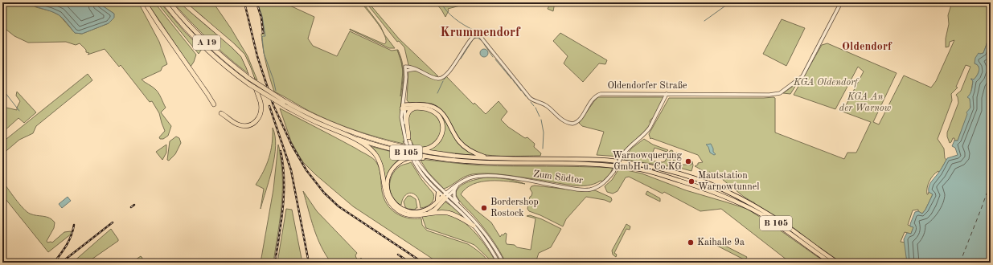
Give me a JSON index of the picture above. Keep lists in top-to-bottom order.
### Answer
{
  "streets": {
    "highway": ["A 19", "B 105"],
    "street": ["Oldendorfer Straße", "Zum Südtor"]
  },
  "crossings": [
    ["A 19", "Oldendorfer Straße"],
    ["A 19", "B 105"],
    ["Oldendorfer Straße", "Zum Südtor"]
  ],
  "districts": ["Krummendorf", "Oldendorf"],
  "parks": ["KGA Oldendorf", "KGA An der Warnow"],
  "places": [
    "Warnowquerung GmbH u. Co.KG",
    "Mautstation Warnowtunnel",
    "Bordershop Rostock",
    "Kaihalle 9a"
  ]
}
